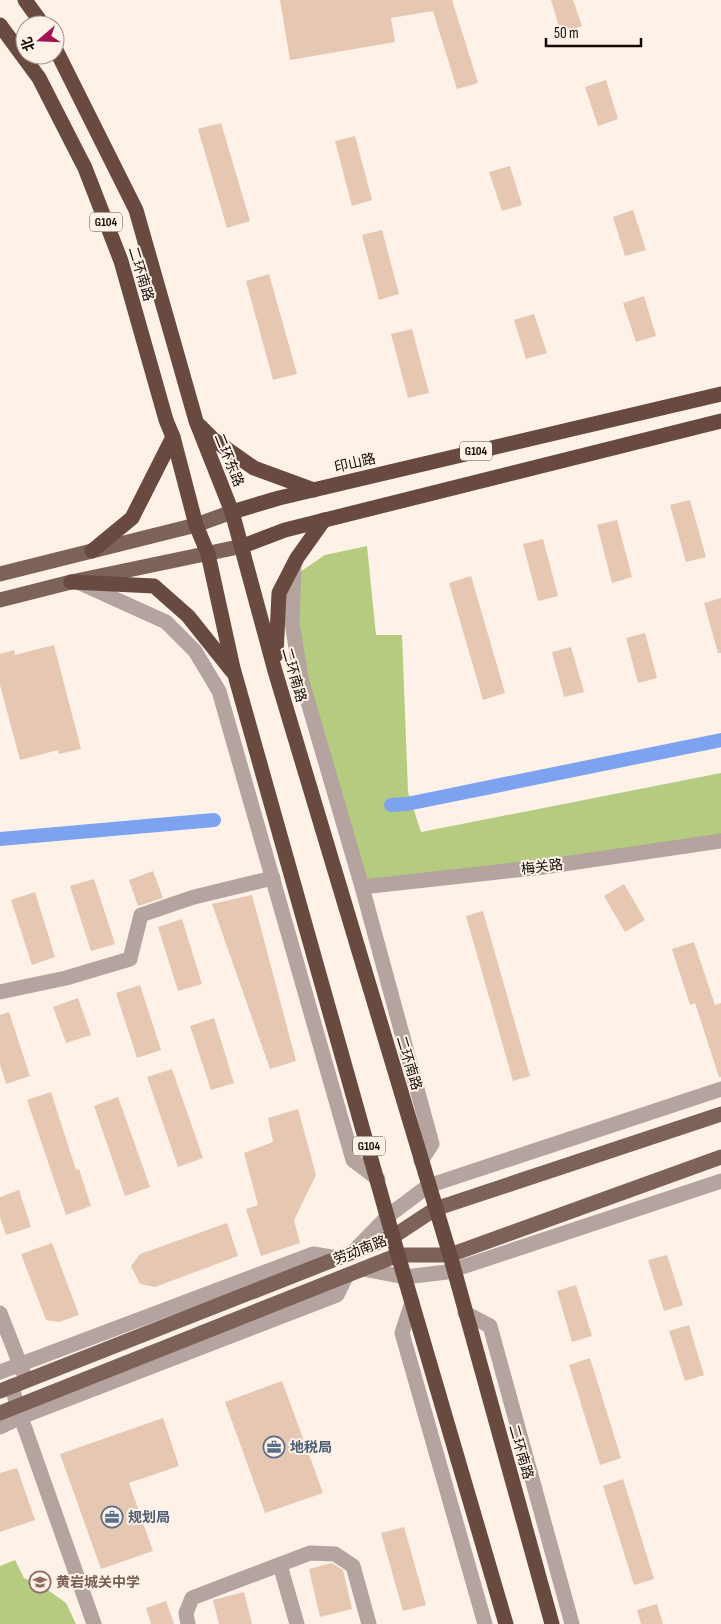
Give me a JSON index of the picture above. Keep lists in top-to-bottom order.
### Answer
{
  "streets": {
    "highway": [
      "G104",
      "二环南路",
      "二环东路",
      "印山路"
    ],
    "main road": ["劳动南路"],
    "street": ["梅关路"]
  },
  "crossings": [
    ["G104", "二环南路"],
    ["G104", "印山路"],
    ["G104", "劳动南路"],
    ["二环南路", "二环东路"],
    ["二环南路", "印山路"],
    ["二环南路", "劳动南路"],
    ["二环东路", "印山路"]
  ],
  "places": {
    "office": ["地税局", "规划局"],
    "school or university": ["黄岩城关中学"]
  },
  "scale_bar": "50 m",
  "north": "left"
}
